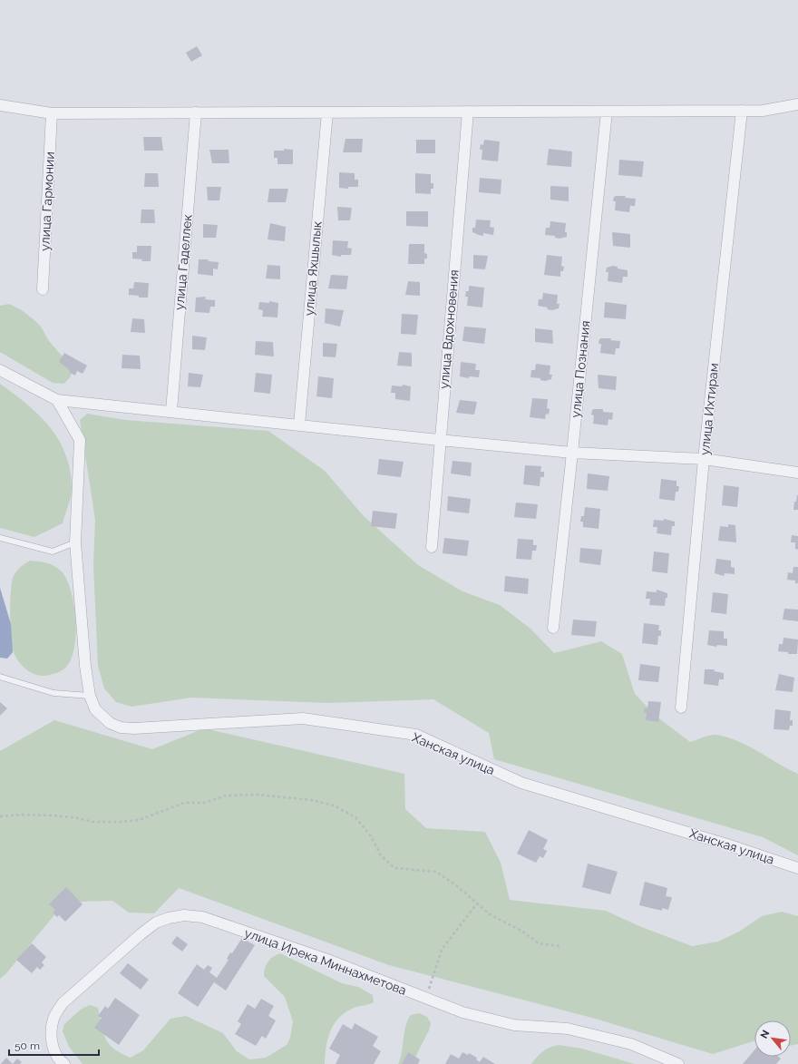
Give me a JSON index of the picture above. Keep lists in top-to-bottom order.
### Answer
{
  "streets": {
    "street": [
      "улица Гармонии",
      "улица Гаделлек",
      "улица Яхшылык",
      "улица Вдохновения",
      "улица Познания",
      "улица Ихтирам",
      "Ханская улица",
      "улица Ирека Миннахметова"
    ]
  },
  "scale_bar": "50 m",
  "north": "top left"
}
